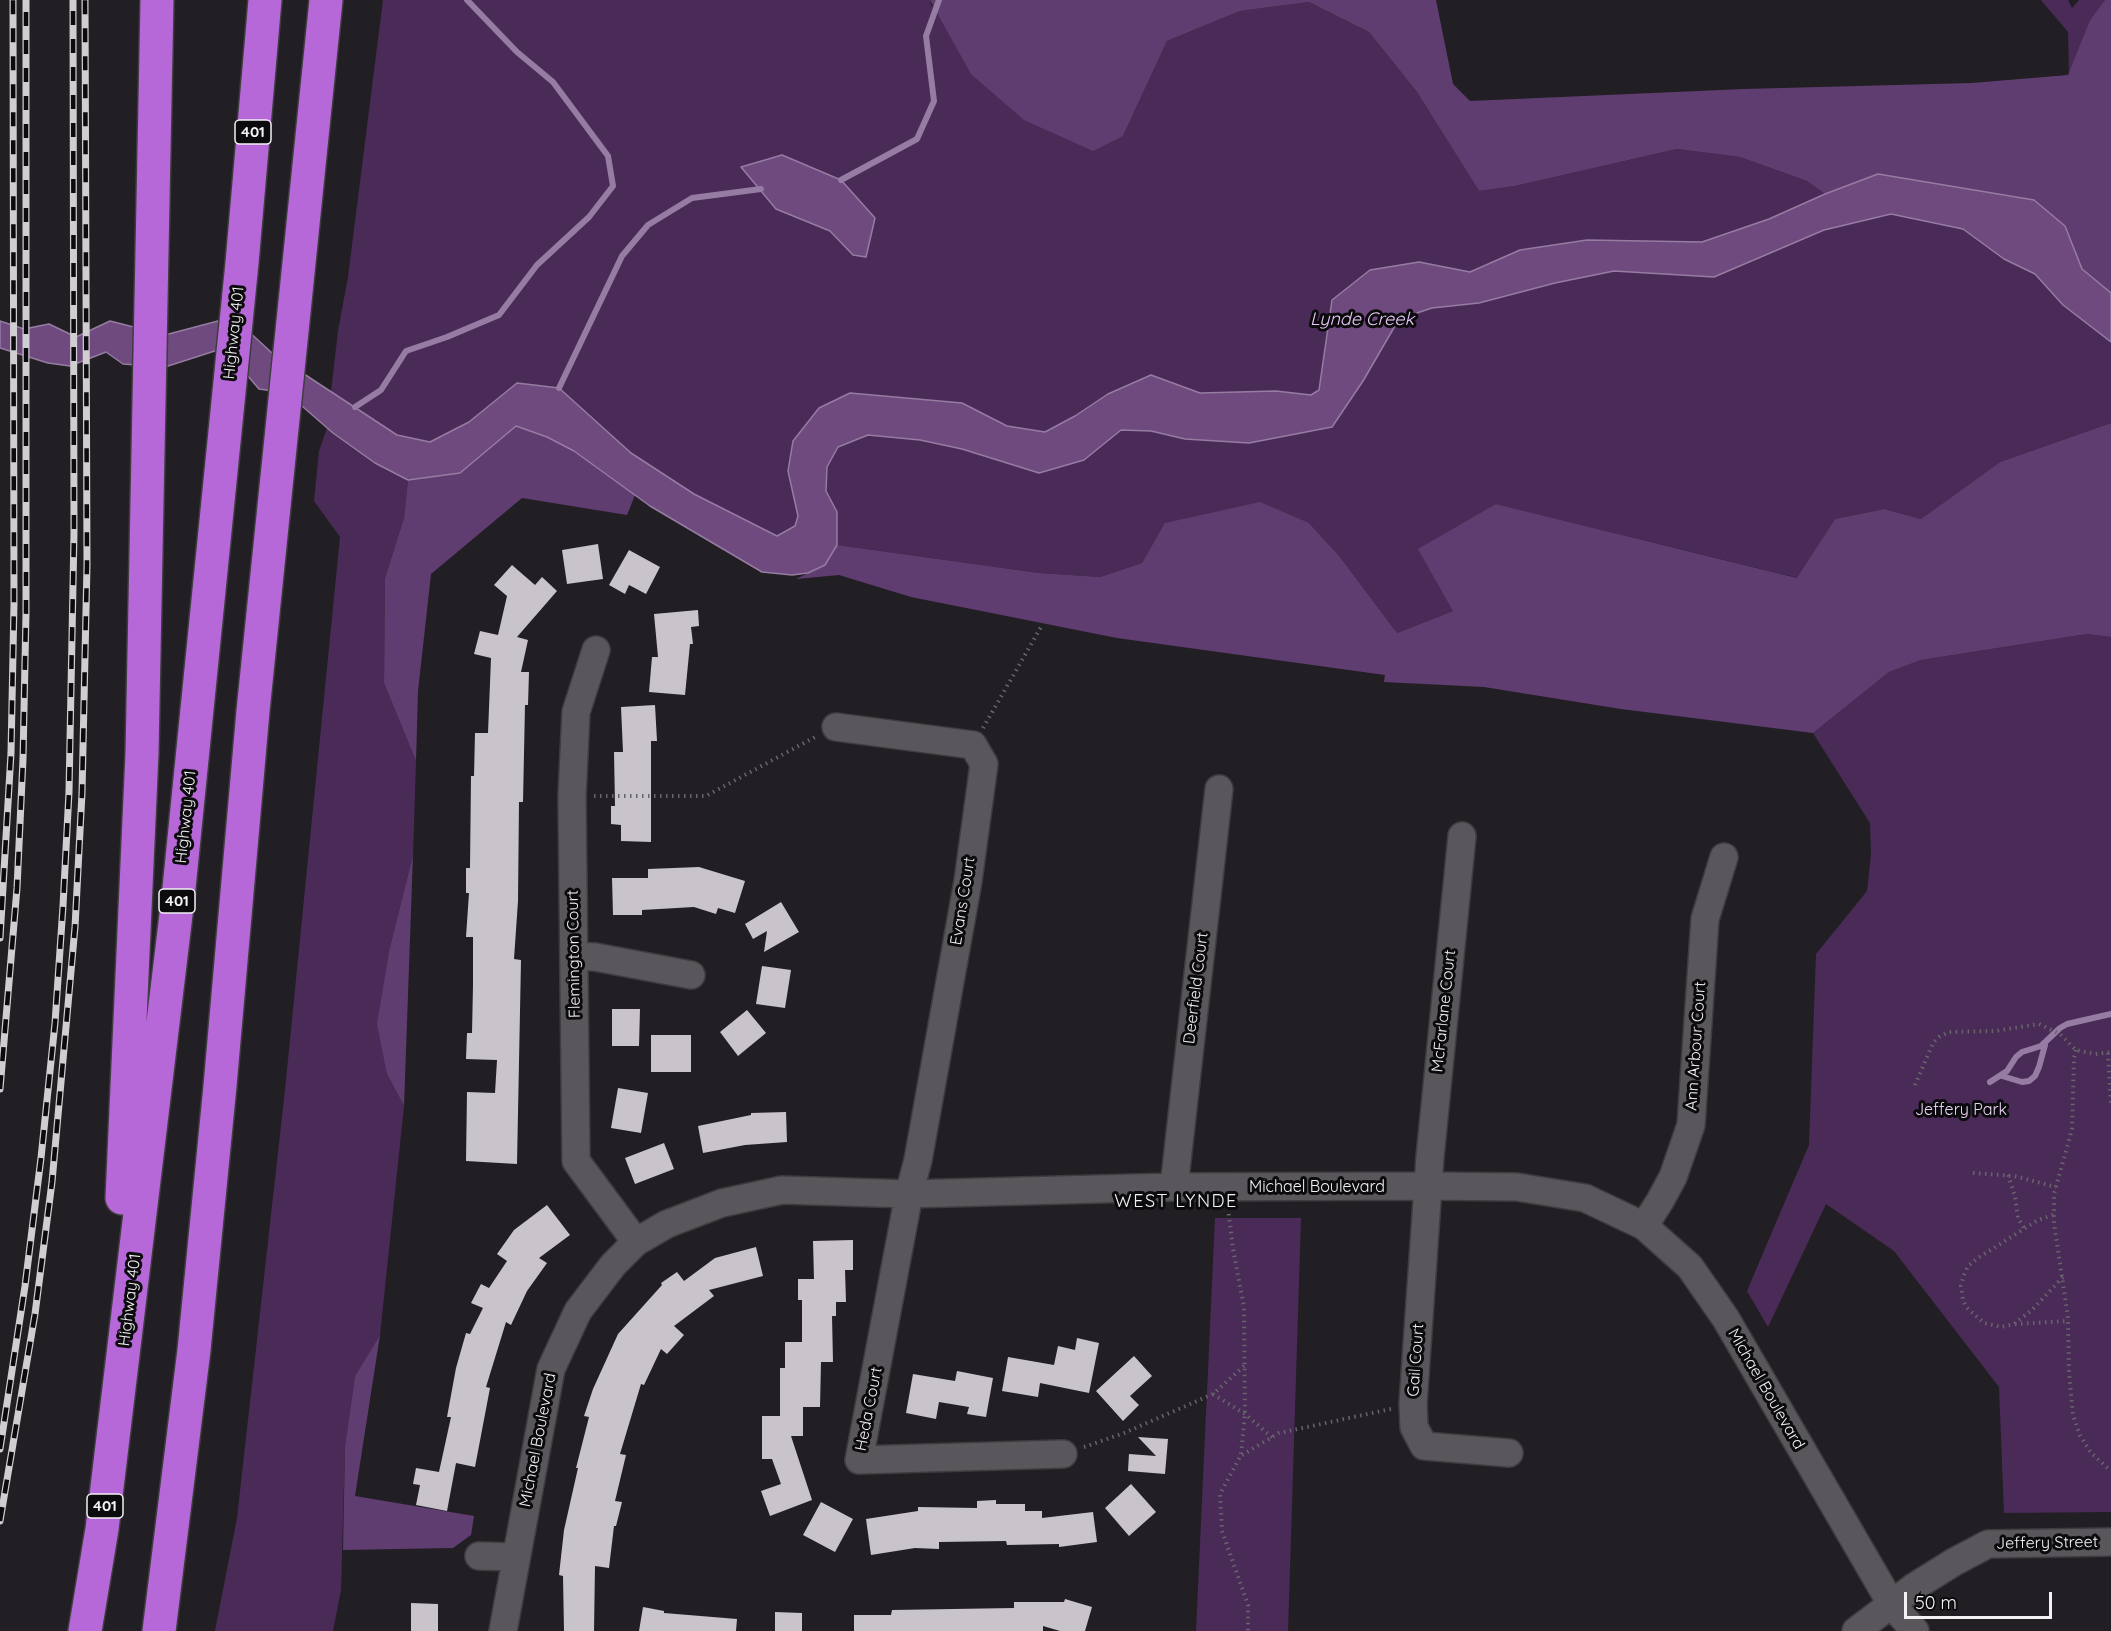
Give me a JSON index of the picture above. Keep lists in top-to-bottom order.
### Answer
{
  "streets": {
    "highway": ["401", "Highway 401"],
    "street": [
      "Evans Court",
      "Flemington Court",
      "Deerfield Court",
      "McFarlane Court",
      "Ann Arbour Court",
      "Michael Boulevard",
      "Gail Court",
      "Heda Court",
      "Jeffery Street"
    ]
  },
  "crossings": [
    ["Evans Court", "Michael Boulevard"],
    ["Evans Court", "Heda Court"],
    ["Flemington Court", "Michael Boulevard"],
    ["Deerfield Court", "Michael Boulevard"],
    ["McFarlane Court", "Michael Boulevard"],
    ["McFarlane Court", "Gail Court"],
    ["Ann Arbour Court", "Michael Boulevard"],
    ["Michael Boulevard", "Gail Court"],
    ["Michael Boulevard", "Heda Court"],
    ["Michael Boulevard", "Jeffery Street"]
  ],
  "districts": ["WEST LYNDE"],
  "water": ["Lynde Creek"],
  "parks": ["Jeffery Park"],
  "scale_bar": "50 m"
}
